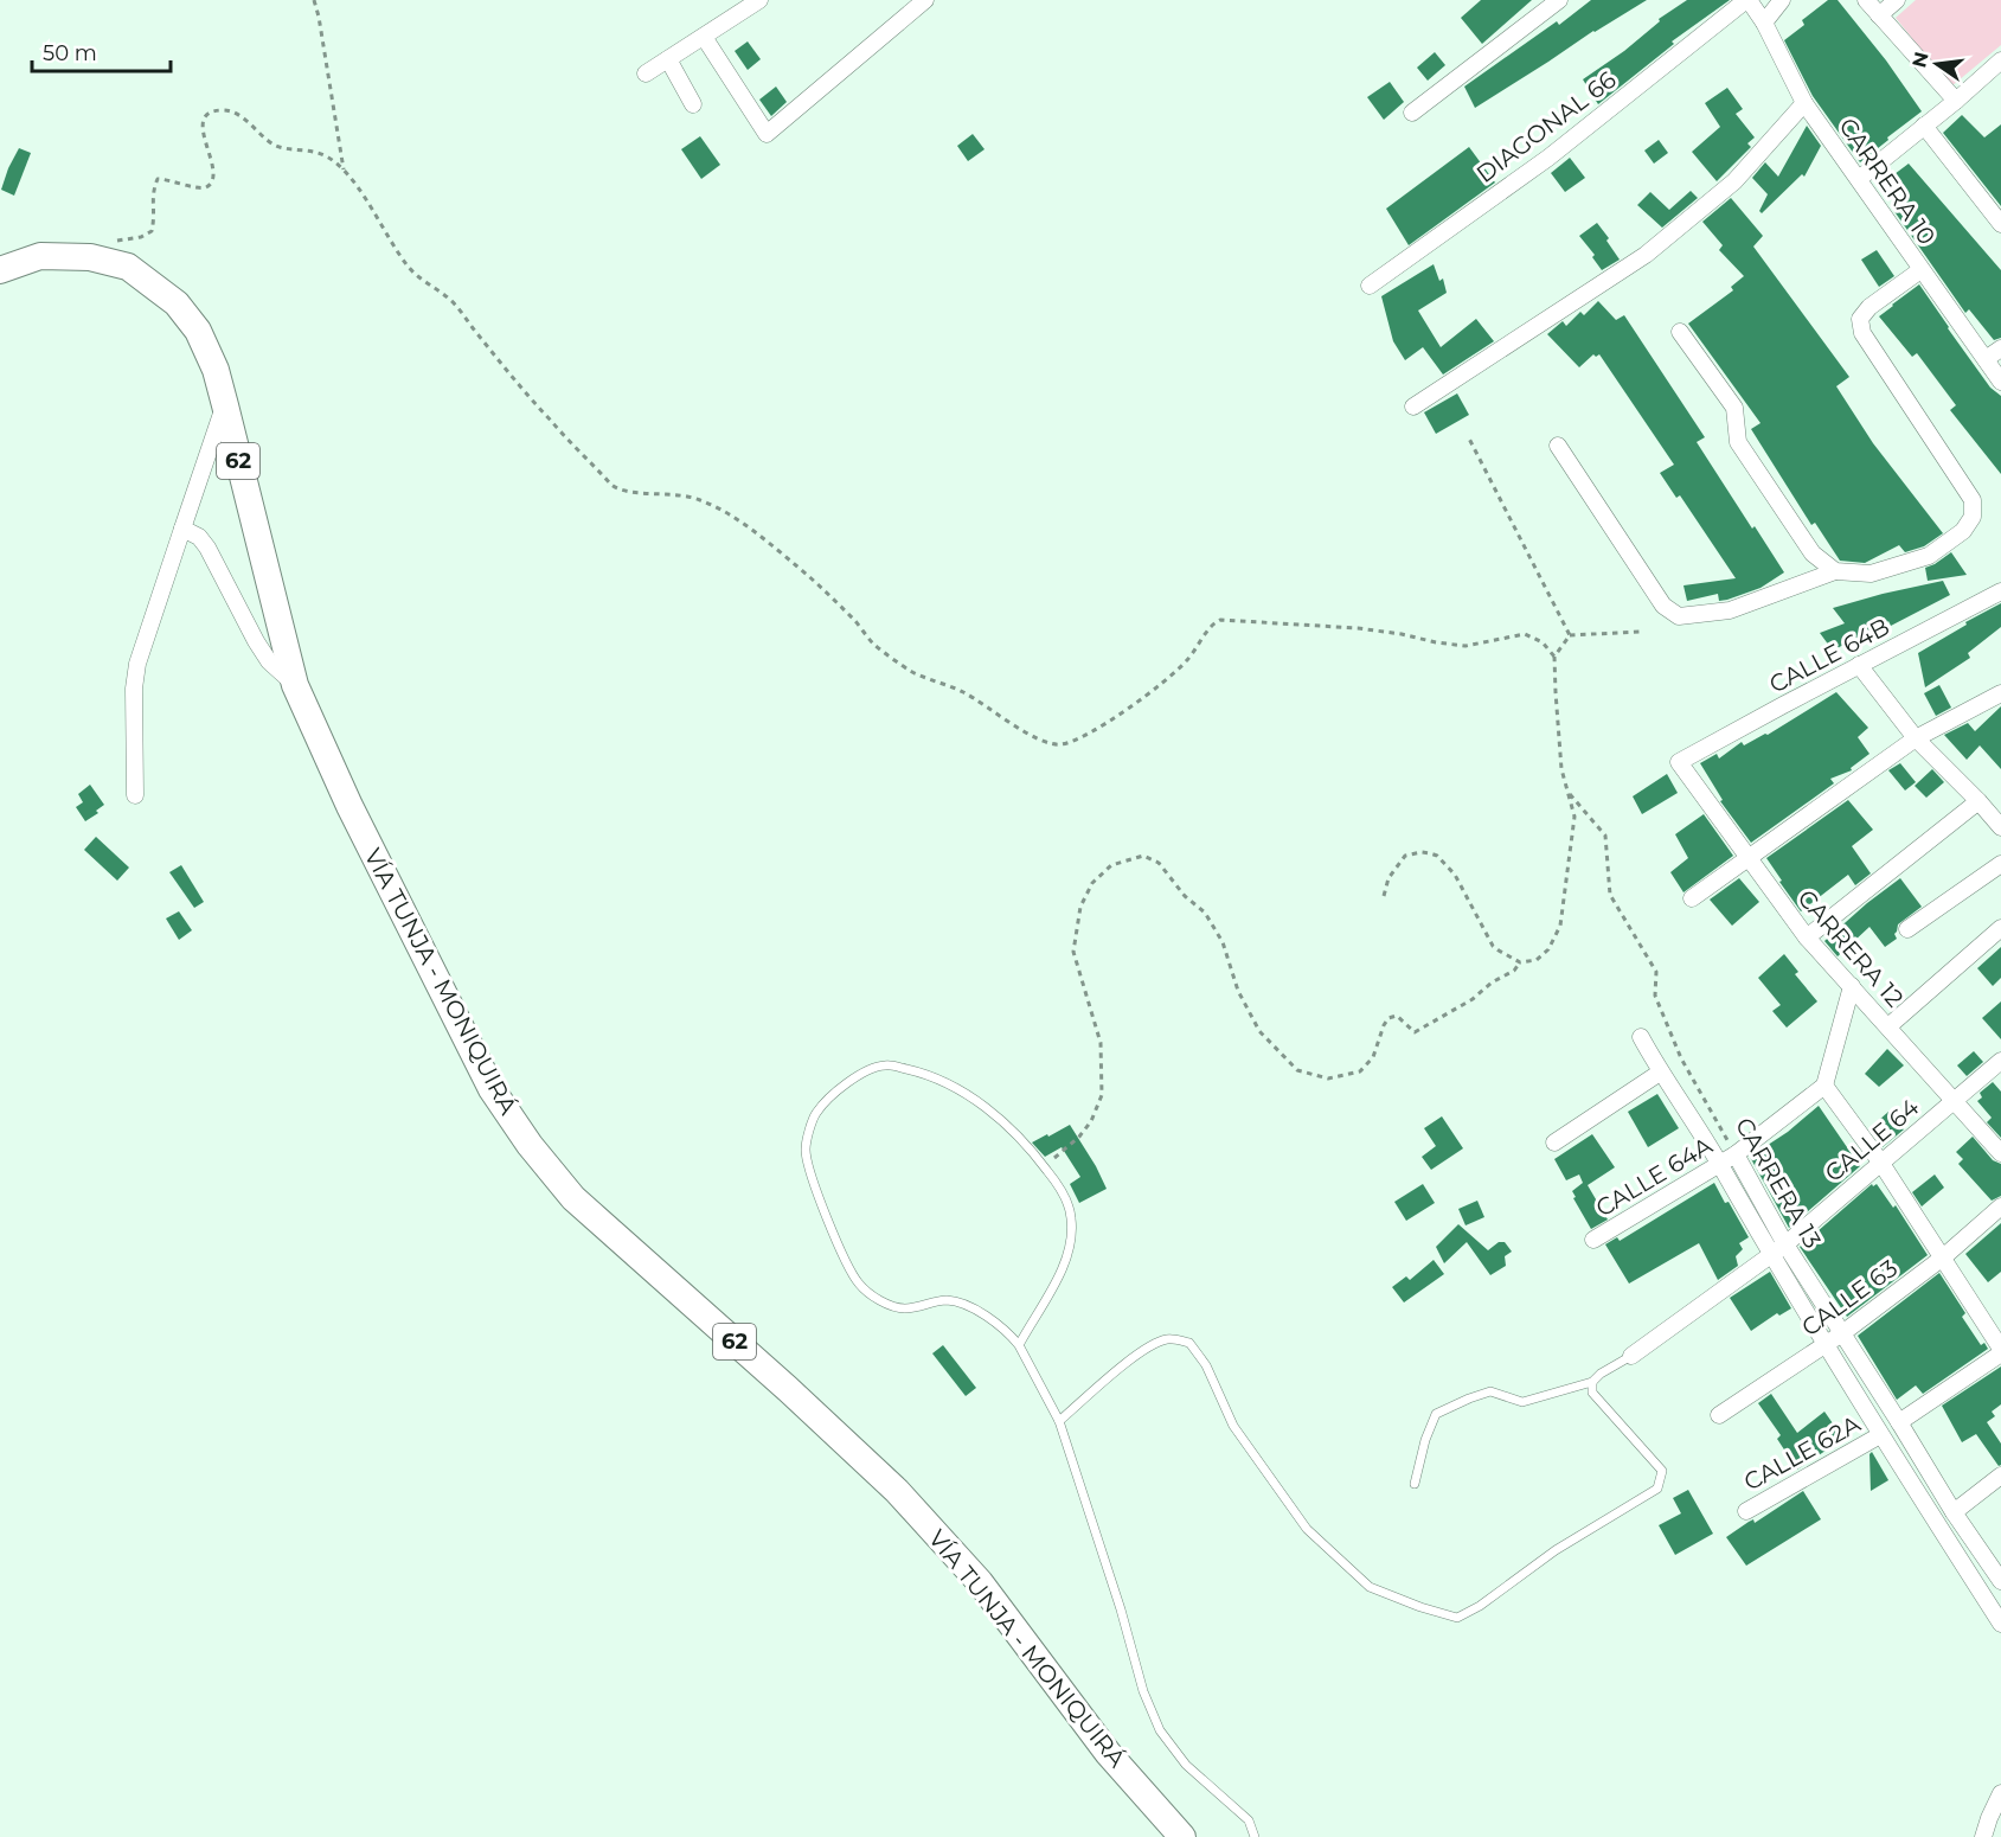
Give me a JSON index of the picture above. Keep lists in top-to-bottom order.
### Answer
{
  "streets": {
    "main road": ["62", "VÍA TUNJA - MONIQUIRÁ"],
    "street": [
      "DIAGONAL 66",
      "CARRERA 10",
      "CALLE 64B",
      "CARRERA 12",
      "CALLE 64",
      "CALLE 64A",
      "CARRERA 13",
      "CALLE 63",
      "CALLE 62A"
    ]
  },
  "crossings": [
    ["DIAGONAL 66", "CARRERA 10"],
    ["CALLE 64B", "CARRERA 12"],
    ["CARRERA 12", "CALLE 64"],
    ["CALLE 64", "CARRERA 13"],
    ["CALLE 64A", "CARRERA 13"],
    ["CARRERA 13", "CALLE 63"],
    ["CARRERA 13", "CALLE 62A"]
  ],
  "scale_bar": "50 m",
  "north": "left"
}
